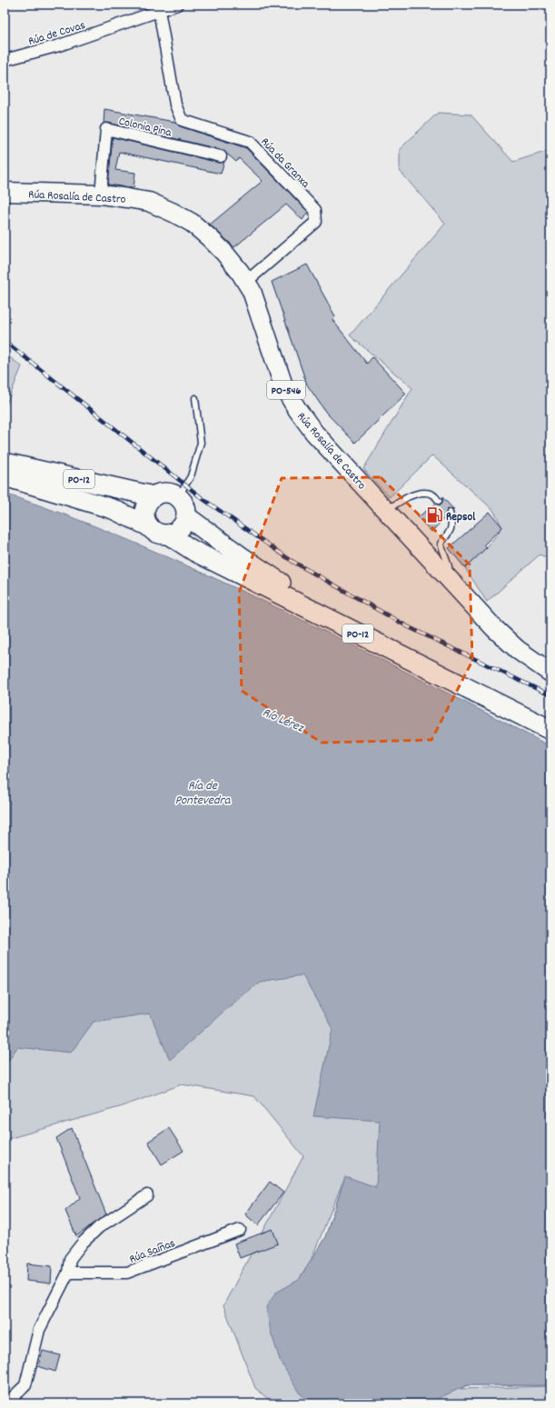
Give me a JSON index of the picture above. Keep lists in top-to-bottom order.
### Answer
{
  "streets": {
    "highway": ["PO-12"],
    "main road": ["Rúa Rosalía de Castro", "PO-546"],
    "street": [
      "Rúa de Covas",
      "Colonia Pina",
      "Rúa da Granxa",
      "Rúa Saíñas"
    ]
  },
  "crossings": [
    ["Rúa de Covas", "Rúa da Granxa"],
    ["Colonia Pina", "Rúa Rosalía de Castro"],
    ["Rúa da Granxa", "Rúa Rosalía de Castro"]
  ],
  "water": ["Río Lérez", "Ría de Pontevedra"],
  "places": {
    "fuel station": ["Repsol"]
  }
}
